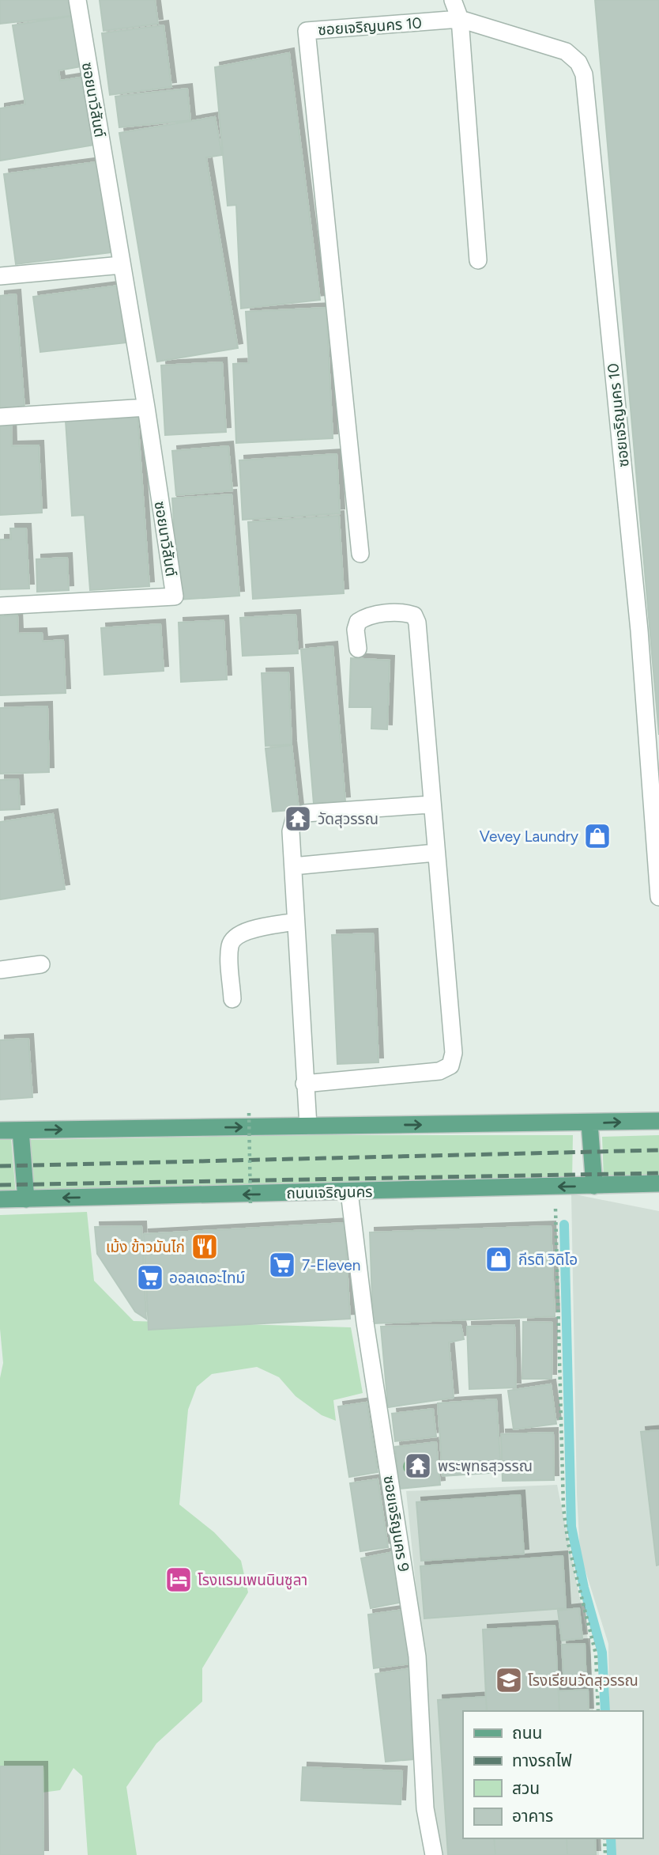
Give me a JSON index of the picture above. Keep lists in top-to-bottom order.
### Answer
{
  "streets": {
    "main road": ["ถนนเจริญนคร"],
    "street": ["ซอยเจริญนคร 10", "ซอยนาวีสันต์", "ซอยเจริญนคร 9"]
  },
  "crossings": [
    ["ถนนเจริญนคร", "ซอยเจริญนคร 9"]
  ],
  "places": {
    "temple": ["วัดสุวรรณ", "พระพุทธสุวรรณ"],
    "shop": ["Vevey Laundry", "กีรติ วิดิโอ"],
    "restaurant": ["เม้ง ข้าวมันไก่"],
    "supermarket": ["7-Eleven", "ออลเดอะไทม์"],
    "hotel": ["โรงแรมเพนนินซูลา"],
    "school or university": ["โรงเรียนวัดสุวรรณ"]
  },
  "legend": [
    "ถนน",
    "ทางรถไฟ",
    "สวน",
    "อาคาร"
  ]
}
